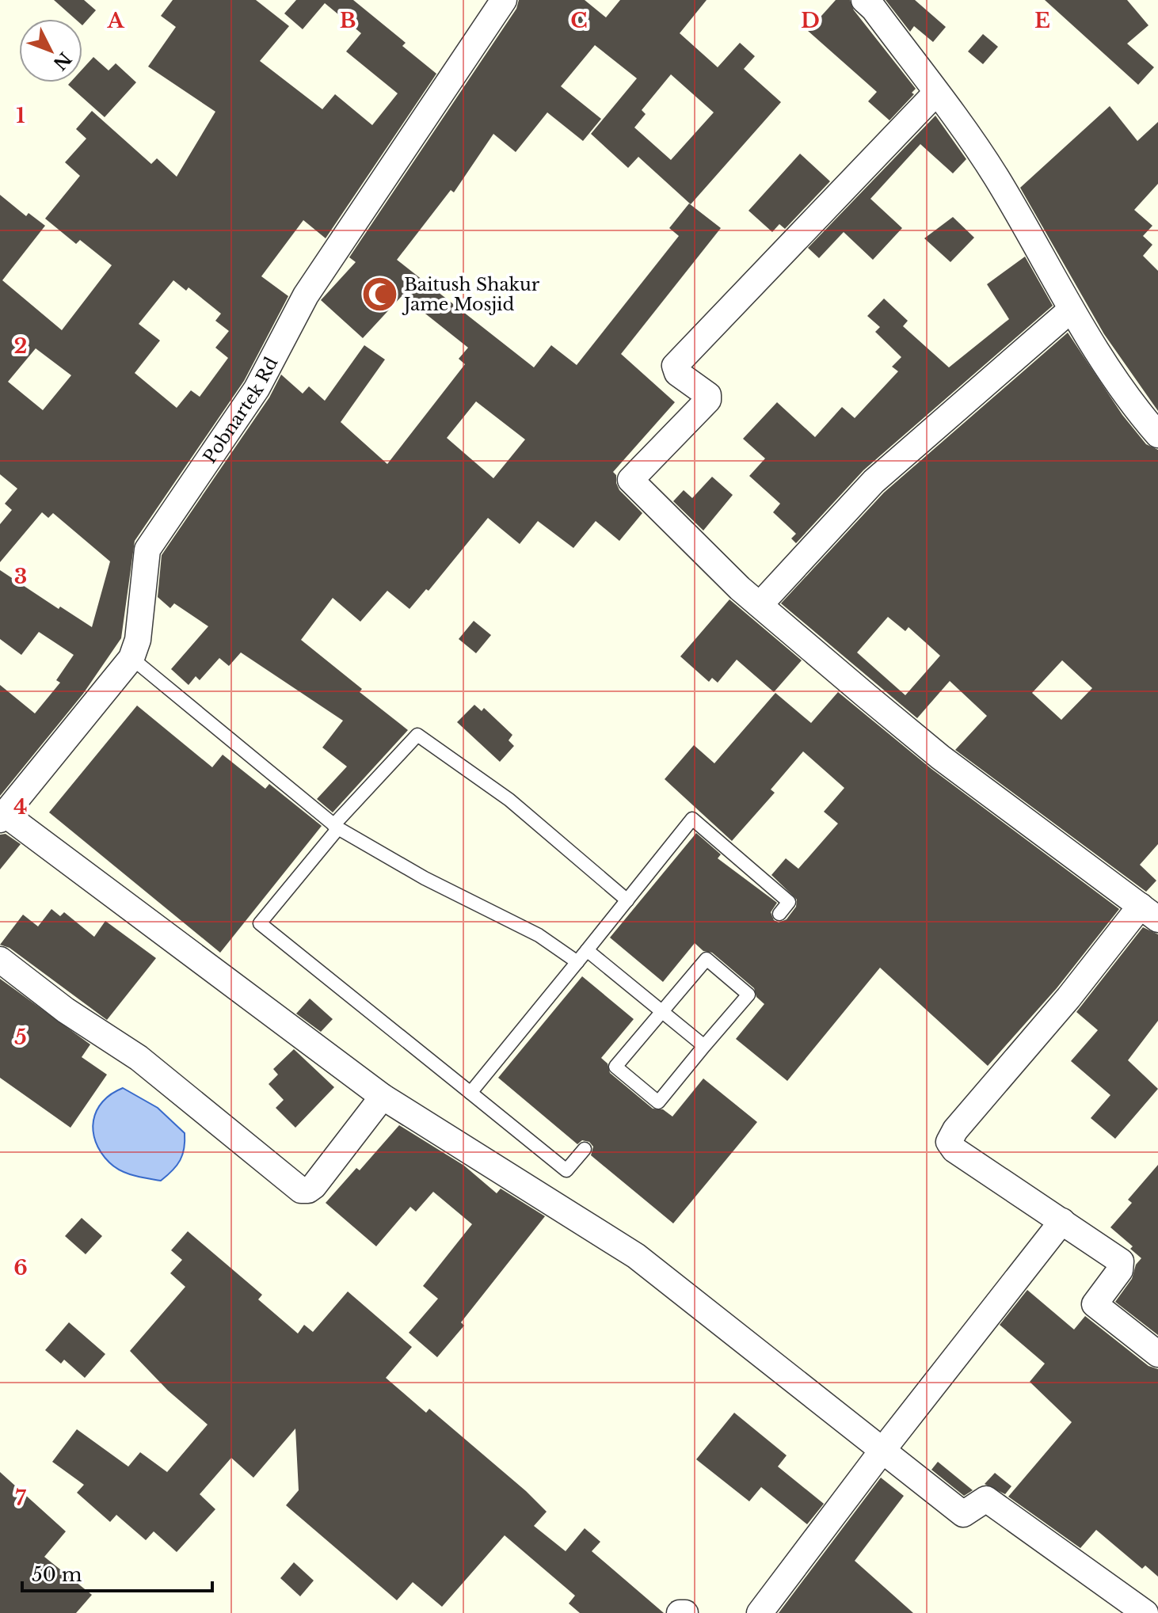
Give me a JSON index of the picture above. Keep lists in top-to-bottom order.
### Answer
{
  "streets": {
    "street": ["Pobnartek Rd"]
  },
  "places": {
    "mosque": ["Baitush Shakur Jame Mosjid"]
  },
  "scale_bar": "50 m",
  "north": "bottom right",
  "grid": {
    "columns": [
      "A",
      "B",
      "C",
      "D",
      "E"
    ],
    "rows": [
      "1",
      "2",
      "3",
      "4",
      "5",
      "6",
      "7"
    ]
  }
}
